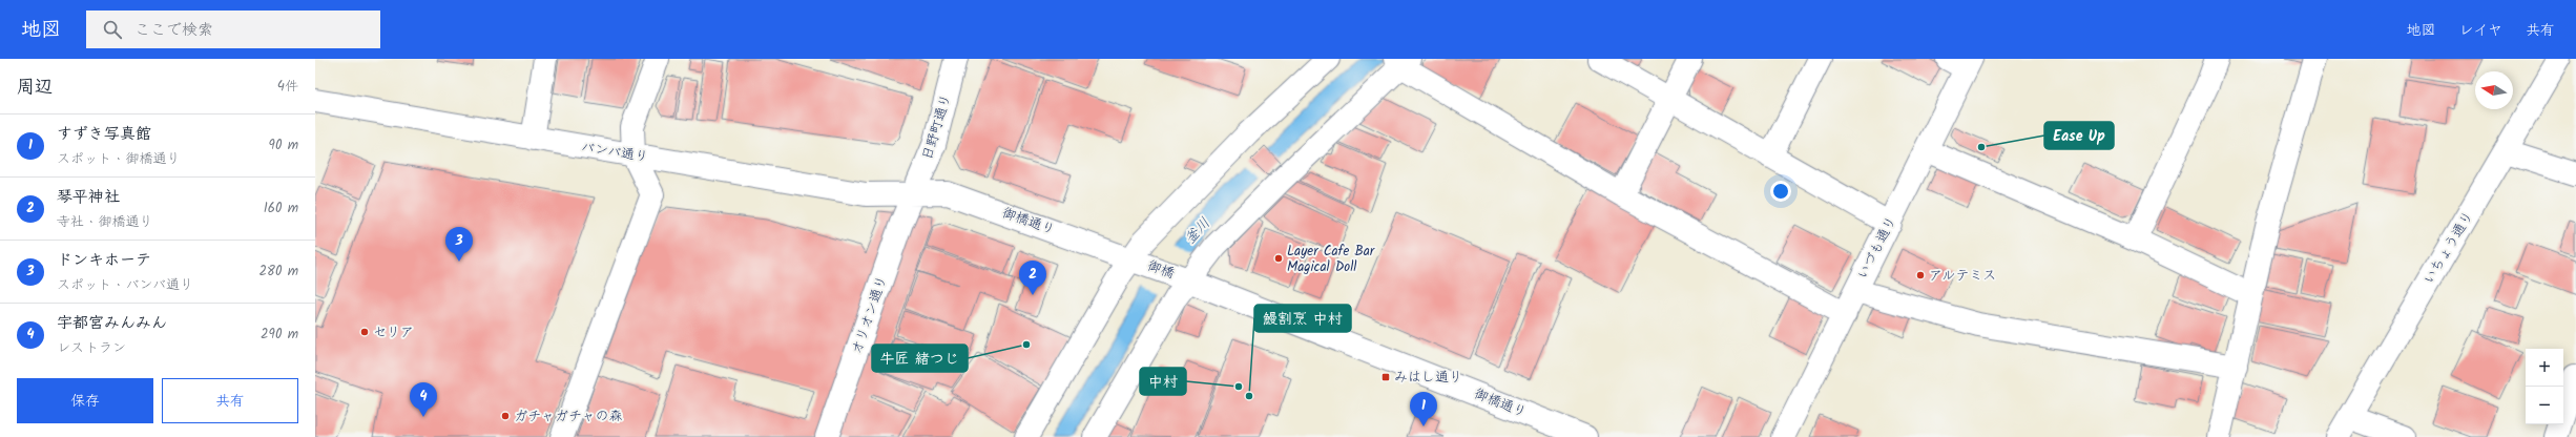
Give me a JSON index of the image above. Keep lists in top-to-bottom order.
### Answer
{
  "streets": {
    "street": [
      "日野町通り",
      "バンバ通り",
      "御橋通り",
      "いづも通り",
      "いちょう通り",
      "御橋",
      "オリオン通り"
    ]
  },
  "crossings": [
    ["日野町通り", "バンバ通り"],
    ["日野町通り", "御橋通り"],
    ["日野町通り", "オリオン通り"],
    ["バンバ通り", "御橋通り"],
    ["バンバ通り", "オリオン通り"],
    ["御橋通り", "御橋"],
    ["御橋通り", "オリオン通り"]
  ],
  "water": ["釜川"],
  "places": {
    "other": [
      "Ease Up",
      "Layer Cafe Bar Magical Doll",
      "アルテミス",
      "セリア",
      "牛匠 緒つじ",
      "中村",
      "鰻割烹 中村",
      "ガチャガチャの森"
    ],
    "transit": ["みはし通り"]
  },
  "north": "left",
  "page": {
    "header": "地図",
    "search": "ここで検索",
    "nav": ["地図", "レイヤ", "共有"],
    "heading": ["周辺", "4件"],
    "list": [
      {
        "mark": "1",
        "name": "すずき写真館",
        "note": "スポット · 御橋通り",
        "value": "90 m"
      },
      {
        "mark": "2",
        "name": "琴平神社",
        "note": "寺社 · 御橋通り",
        "value": "160 m"
      },
      {
        "mark": "3",
        "name": "ドンキホーテ",
        "note": "スポット · バンバ通り",
        "value": "280 m"
      },
      {
        "mark": "4",
        "name": "宇都宮みんみん",
        "note": "レストラン",
        "value": "290 m"
      }
    ],
    "pins": [
      "3",
      "2",
      "4",
      "1"
    ],
    "map_buttons": ["+", "−"],
    "buttons": ["保存", "共有"]
  }
}
